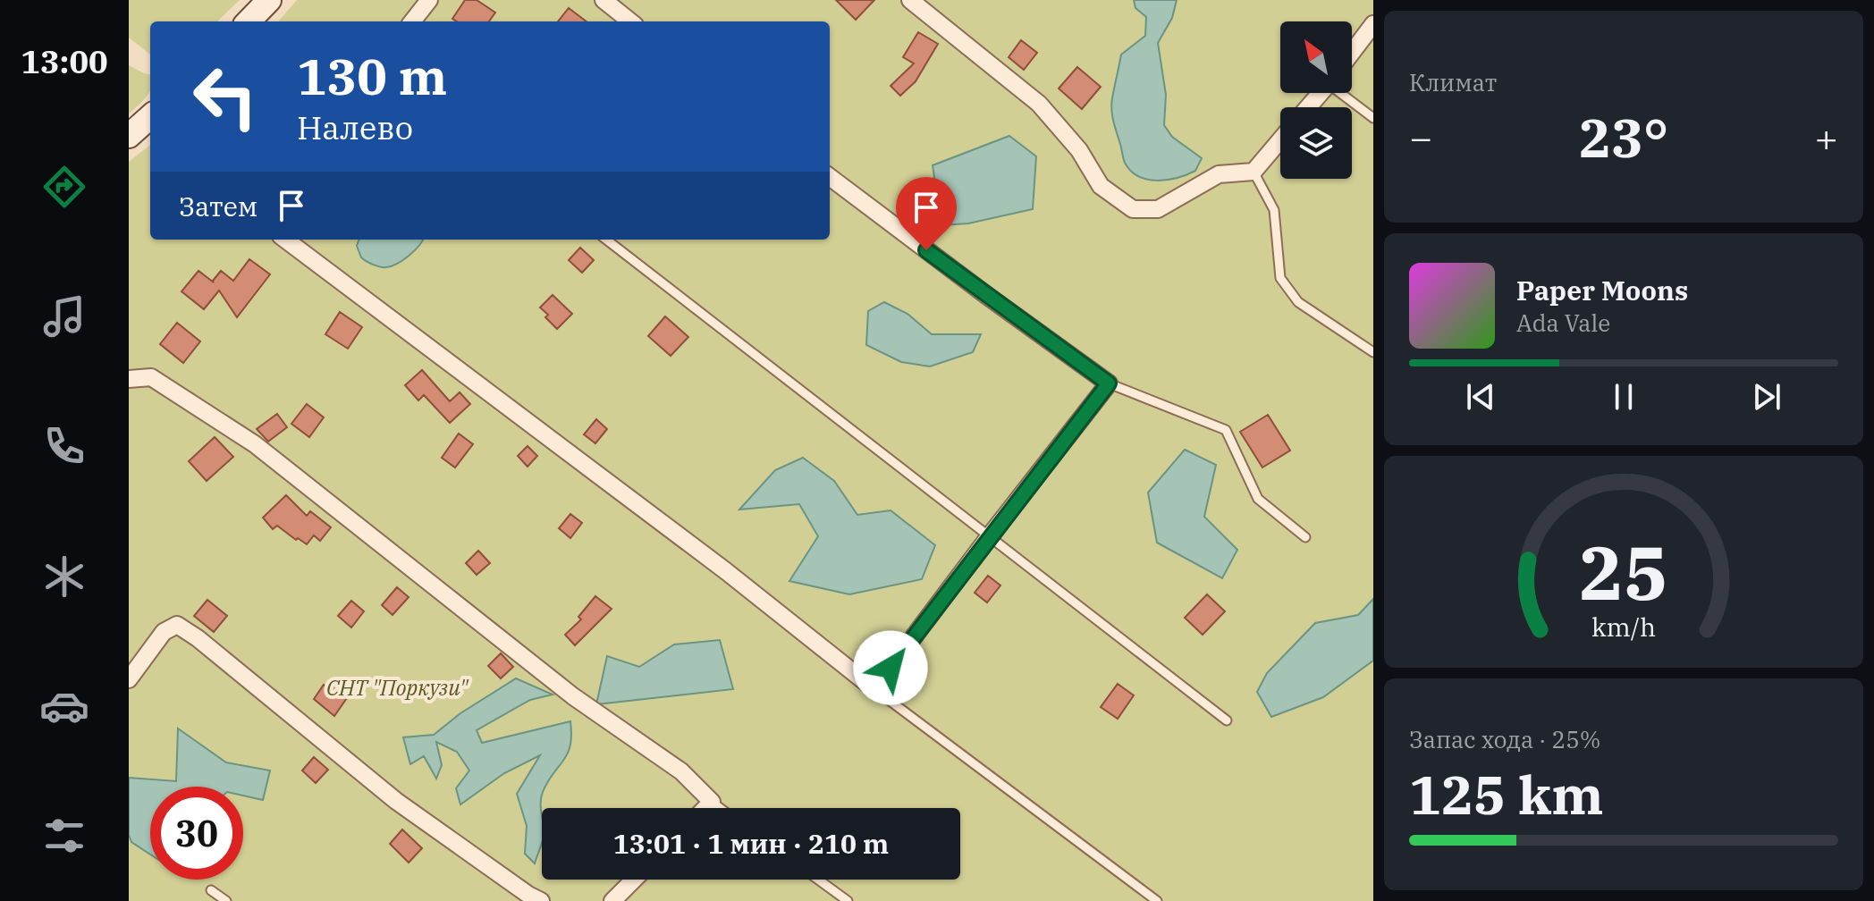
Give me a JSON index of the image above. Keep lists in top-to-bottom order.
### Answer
{
  "parks": ["СНТ \"Поркузи\""],
  "north": "top left",
  "page": {
    "tabs": "13:00",
    "tile": [
      "Климат",
      ["Запас хода · 25%", "125 km"]
    ],
    "turn": ["130 m", "Налево"],
    "heat": ["−", "23°", "+"],
    "then": "Затем",
    "song": ["Paper Moons", "Ada Vale"],
    "limit": "30",
    "trip": "13:01 · 1 мин · 210 m",
    "gauge": ["25", "km/h"]
  }
}
